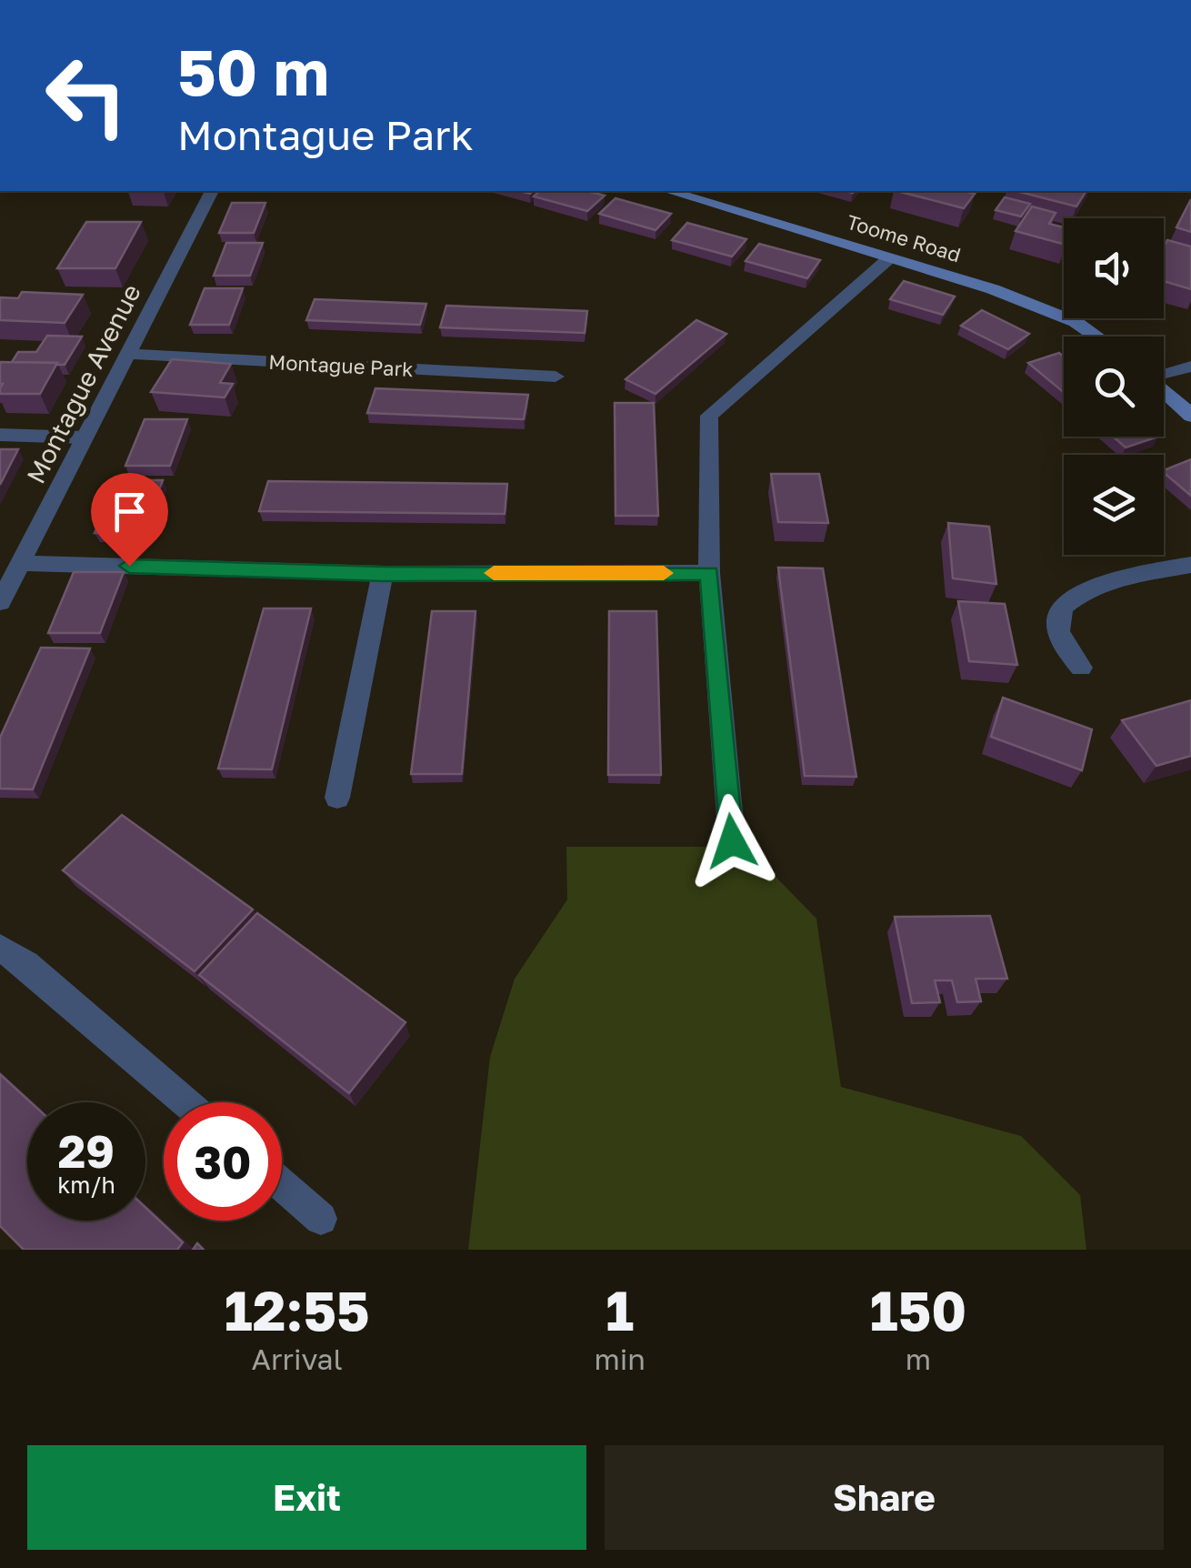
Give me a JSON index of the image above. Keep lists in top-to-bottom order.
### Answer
{
  "streets": {
    "main road": ["Toome Road"],
    "street": ["Montague Park", "Montague Avenue"]
  },
  "crossings": [
    ["Montague Park", "Montague Avenue"]
  ],
  "page": {
    "turn": ["50 m", "Montague Park"],
    "speed": "29 km/h",
    "limit": "30",
    "eta": [
      "12:55",
      "Arrival",
      "1",
      "min",
      "150",
      "m"
    ],
    "buttons": ["Exit", "Share"]
  }
}
